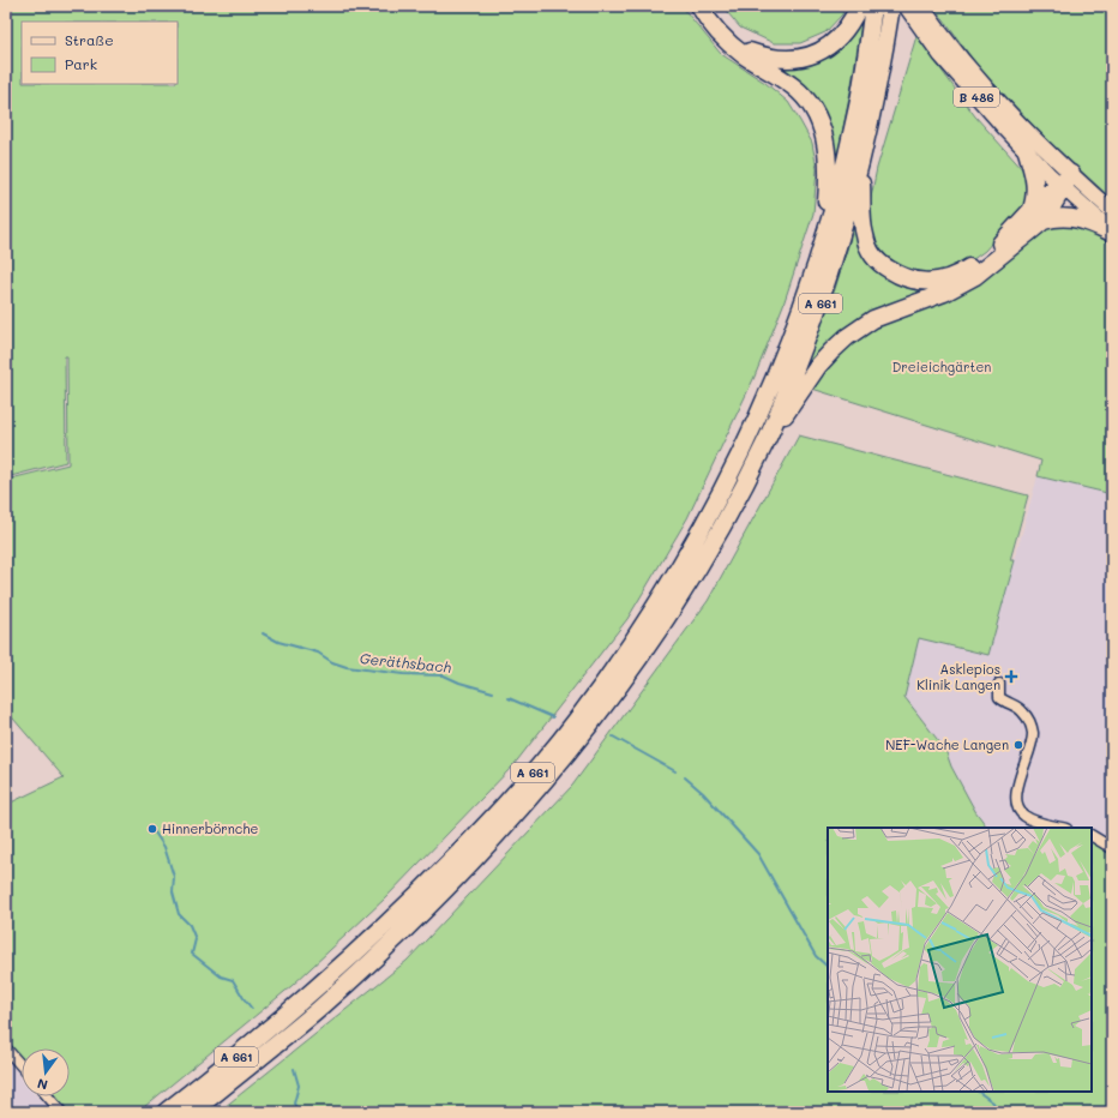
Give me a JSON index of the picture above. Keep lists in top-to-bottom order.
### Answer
{
  "streets": {
    "highway": ["A 661"],
    "main road": ["B 486"]
  },
  "water": ["Geräthsbach"],
  "parks": ["Dreieichgärten"],
  "places": {
    "health": ["Asklepios Klinik Langen"],
    "other": ["NEF-Wache Langen", "Hinnerbörnche"]
  },
  "legend": ["Straße", "Park"],
  "north": "bottom"
}
